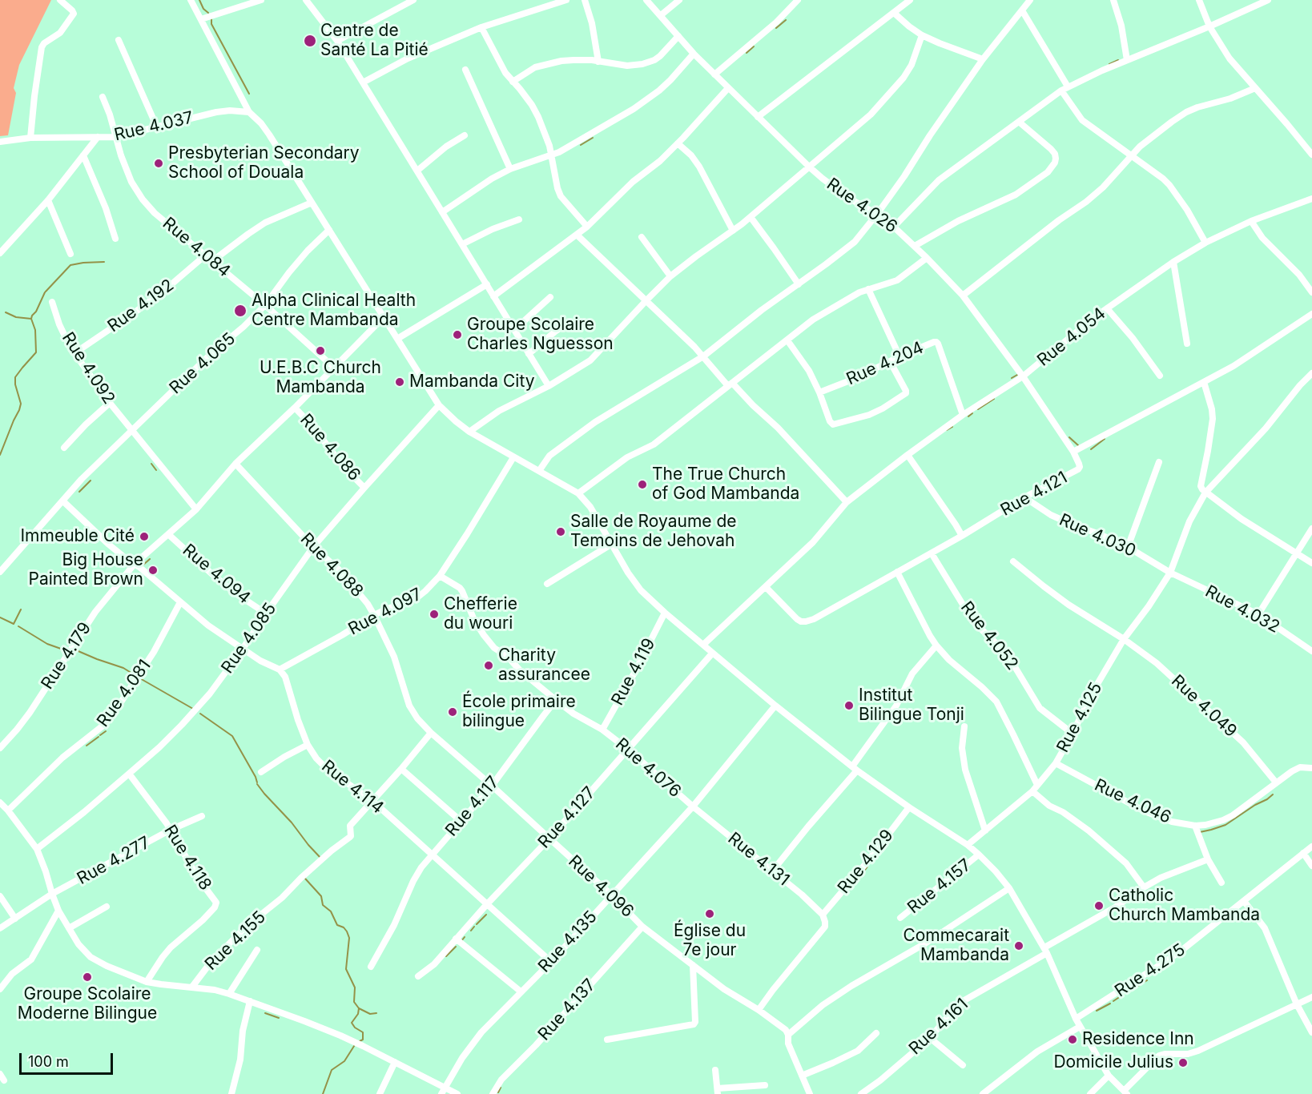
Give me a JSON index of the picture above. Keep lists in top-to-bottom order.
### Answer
{
  "streets": {
    "street": [
      "Rue 4.037",
      "Rue 4.026",
      "Rue 4.084",
      "Rue 4.192",
      "Rue 4.054",
      "Rue 4.065",
      "Rue 4.204",
      "Rue 4.092",
      "Rue 4.086",
      "Rue 4.121",
      "Rue 4.030",
      "Rue 4.088",
      "Rue 4.094",
      "Rue 4.032",
      "Rue 4.097",
      "Rue 4.052",
      "Rue 4.085",
      "Rue 4.179",
      "Rue 4.119",
      "Rue 4.081",
      "Rue 4.049",
      "Rue 4.125",
      "Rue 4.076",
      "Rue 4.114",
      "Rue 4.046",
      "Rue 4.117",
      "Rue 4.127",
      "Rue 4.118",
      "Rue 4.131",
      "Rue 4.277",
      "Rue 4.129",
      "Rue 4.096",
      "Rue 4.157",
      "Rue 4.155",
      "Rue 4.135",
      "Rue 4.275",
      "Rue 4.137",
      "Rue 4.161"
    ]
  },
  "crossings": [
    ["Rue 4.037", "Rue 4.084"],
    ["Rue 4.026", "Rue 4.054"],
    ["Rue 4.026", "Rue 4.121"],
    ["Rue 4.084", "Rue 4.192"],
    ["Rue 4.084", "Rue 4.065"],
    ["Rue 4.084", "Rue 4.179"],
    ["Rue 4.192", "Rue 4.092"],
    ["Rue 4.054", "Rue 4.204"],
    ["Rue 4.054", "Rue 4.121"],
    ["Rue 4.065", "Rue 4.092"],
    ["Rue 4.092", "Rue 4.179"],
    ["Rue 4.086", "Rue 4.085"],
    ["Rue 4.086", "Rue 4.179"],
    ["Rue 4.121", "Rue 4.030"],
    ["Rue 4.121", "Rue 4.052"],
    ["Rue 4.030", "Rue 4.032"],
    ["Rue 4.030", "Rue 4.125"],
    ["Rue 4.088", "Rue 4.097"],
    ["Rue 4.088", "Rue 4.085"],
    ["Rue 4.088", "Rue 4.179"],
    ["Rue 4.088", "Rue 4.096"],
    ["Rue 4.094", "Rue 4.085"],
    ["Rue 4.094", "Rue 4.179"],
    ["Rue 4.032", "Rue 4.125"],
    ["Rue 4.097", "Rue 4.114"],
    ["Rue 4.052", "Rue 4.125"],
    ["Rue 4.085", "Rue 4.118"],
    ["Rue 4.119", "Rue 4.076"],
    ["Rue 4.049", "Rue 4.125"],
    ["Rue 4.049", "Rue 4.046"],
    ["Rue 4.125", "Rue 4.046"],
    ["Rue 4.076", "Rue 4.127"],
    ["Rue 4.076", "Rue 4.131"],
    ["Rue 4.076", "Rue 4.135"],
    ["Rue 4.114", "Rue 4.117"],
    ["Rue 4.114", "Rue 4.127"],
    ["Rue 4.114", "Rue 4.155"],
    ["Rue 4.114", "Rue 4.135"],
    ["Rue 4.117", "Rue 4.096"],
    ["Rue 4.127", "Rue 4.096"],
    ["Rue 4.118", "Rue 4.277"],
    ["Rue 4.131", "Rue 4.129"],
    ["Rue 4.131", "Rue 4.135"],
    ["Rue 4.096", "Rue 4.135"],
    ["Rue 4.096", "Rue 4.137"]
  ],
  "places": [
    "Centre de Santé La Pitié",
    "Presbyterian Secondary School of Douala",
    "Alpha Clinical Health Centre Mambanda",
    "Groupe Scolaire Charles Nguesson",
    "U.E.B.C Church Mambanda",
    "Mambanda City",
    "The True Church of God Mambanda",
    "Salle de Royaume de Temoins de Jehovah",
    "Immeuble Cité",
    "Big House Painted Brown",
    "Chefferie du wouri",
    "Charity assurancee",
    "Institut Bilingue Tonji",
    "École primaire bilingue",
    "Catholic Church Mambanda",
    "Église du 7e jour",
    "Commecarait Mambanda",
    "Groupe Scolaire Moderne Bilingue",
    "Residence Inn",
    "Domicile Julius"
  ],
  "scale_bar": "100 m"
}
